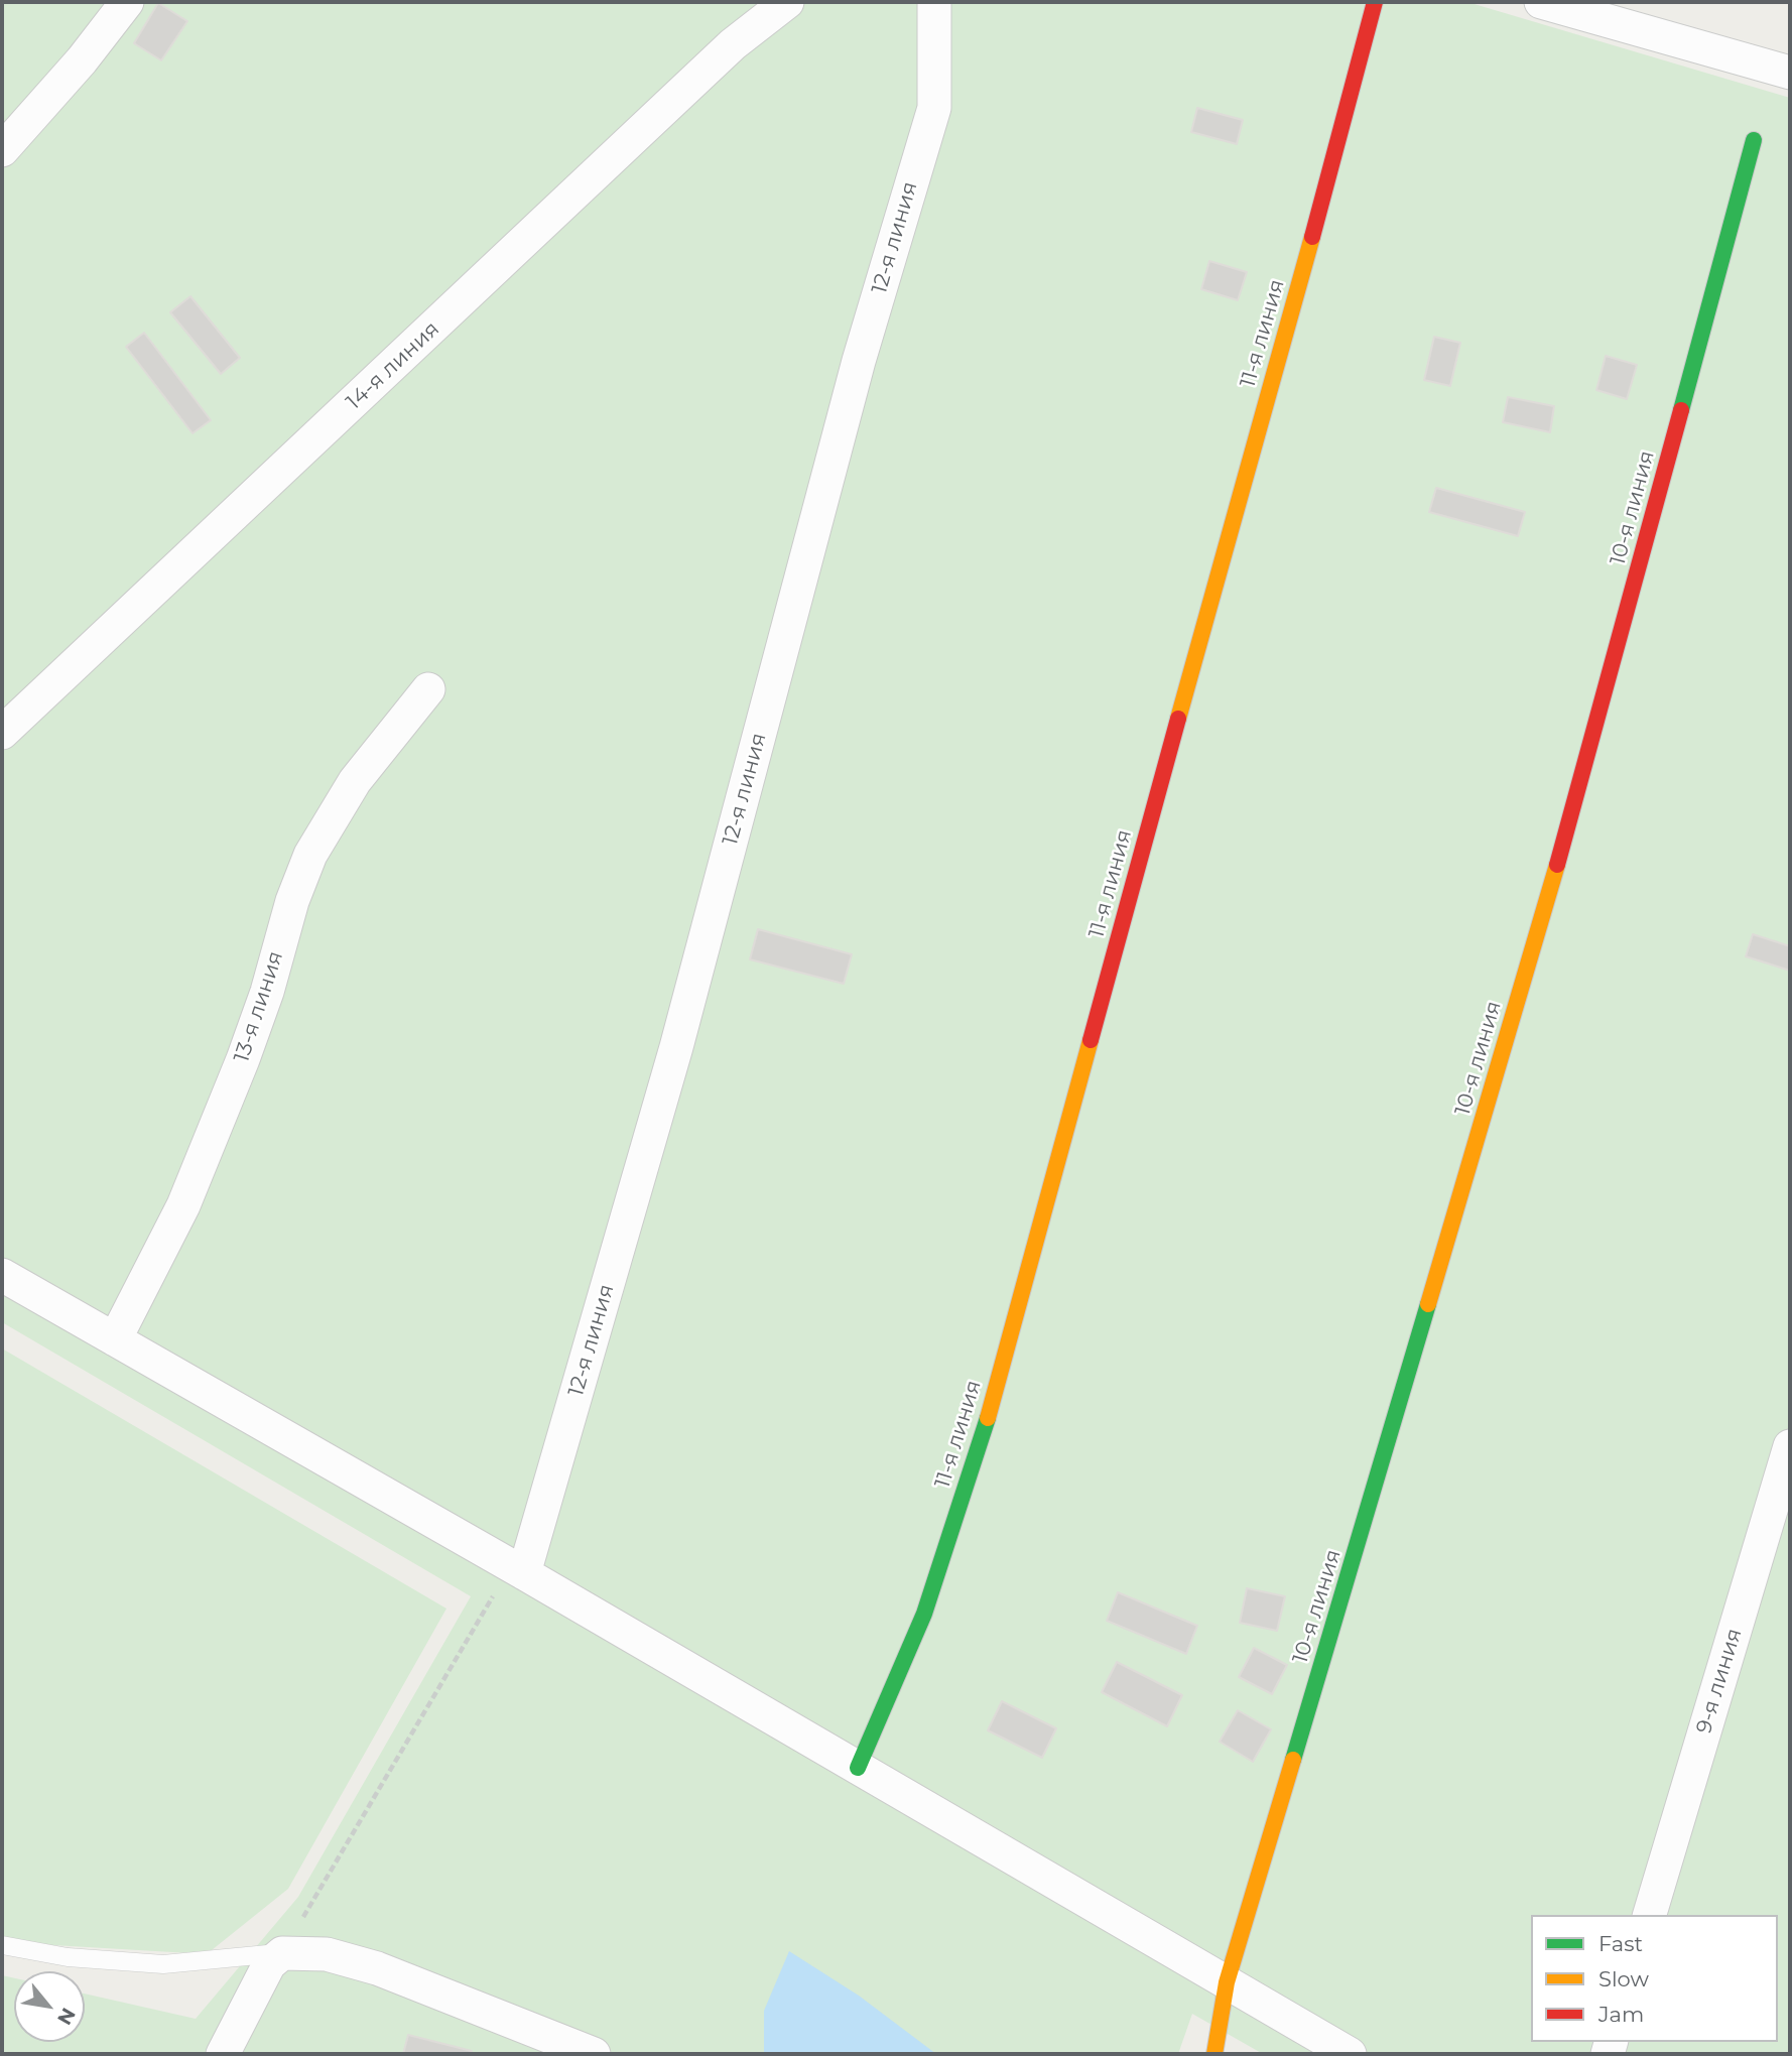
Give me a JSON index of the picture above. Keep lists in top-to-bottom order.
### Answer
{
  "streets": {
    "street": [
      "12-я линия",
      "11-я линия",
      "14-я линия",
      "10-я линия",
      "13-я линия",
      "9-я линия"
    ]
  },
  "legend": ["Fast", "Slow", "Jam"],
  "north": "bottom right"
}
